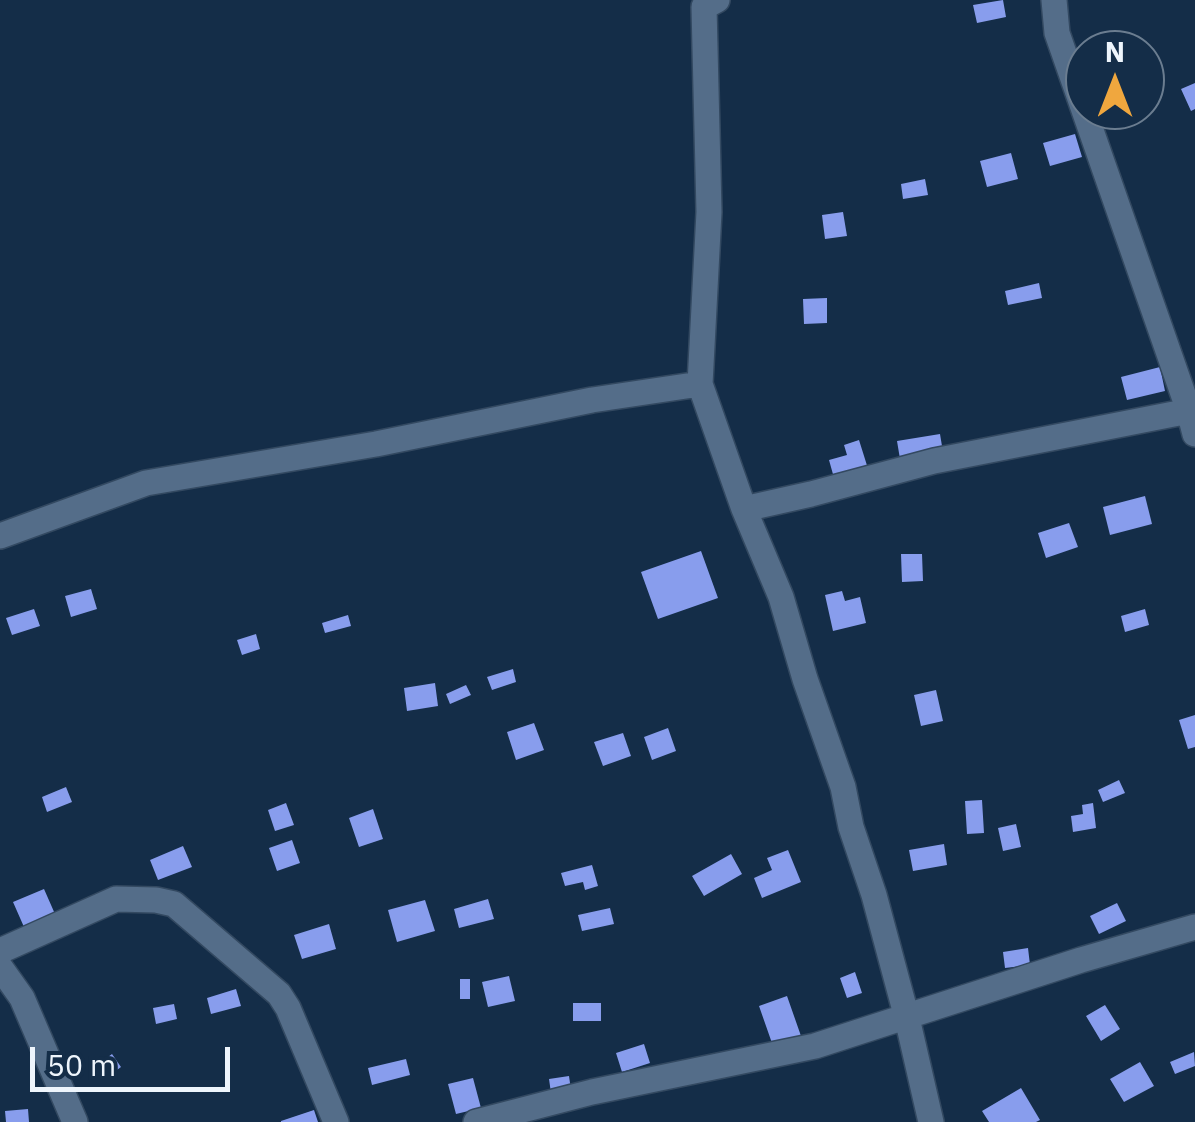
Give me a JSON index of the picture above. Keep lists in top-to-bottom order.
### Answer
{
  "scale_bar": "50 m",
  "north": "top"
}
